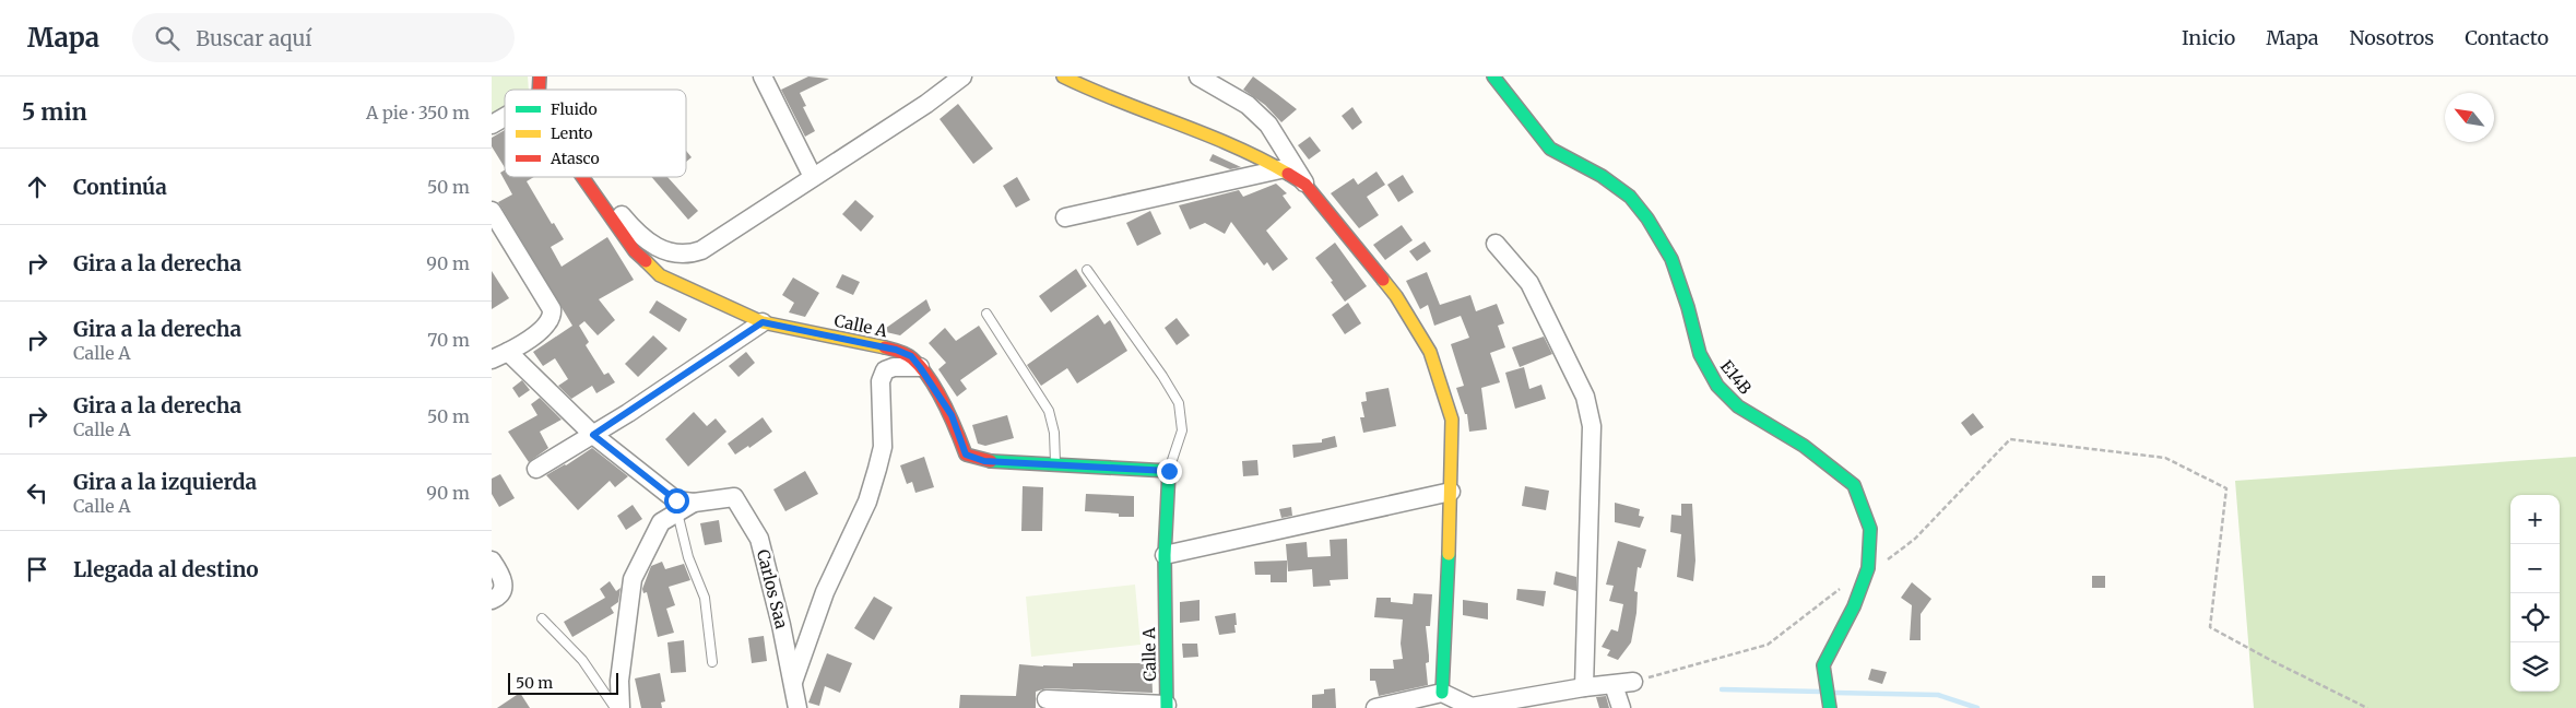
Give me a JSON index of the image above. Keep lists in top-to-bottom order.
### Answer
{
  "streets": {
    "street": ["Calle A", "E14B", "Carlos Saa"]
  },
  "legend": ["Fluido", "Lento", "Atasco"],
  "scale_bar": "50 m",
  "north": "top left",
  "page": {
    "header": "Mapa",
    "search": "Buscar aquí",
    "nav": [
      "Inicio",
      "Mapa",
      "Nosotros",
      "Contacto"
    ],
    "heading": ["5 min", "A pie · 350 m"],
    "list": [
      ["Continúa", "50 m"],
      ["Gira a la derecha", "90 m"],
      ["Gira a la derecha", "Calle A", "70 m"],
      ["Gira a la derecha", "Calle A", "50 m"],
      ["Gira a la izquierda", "Calle A", "90 m"],
      "Llegada al destino"
    ],
    "map_buttons": ["+", "−"],
    "scale": "50 m"
  }
}
